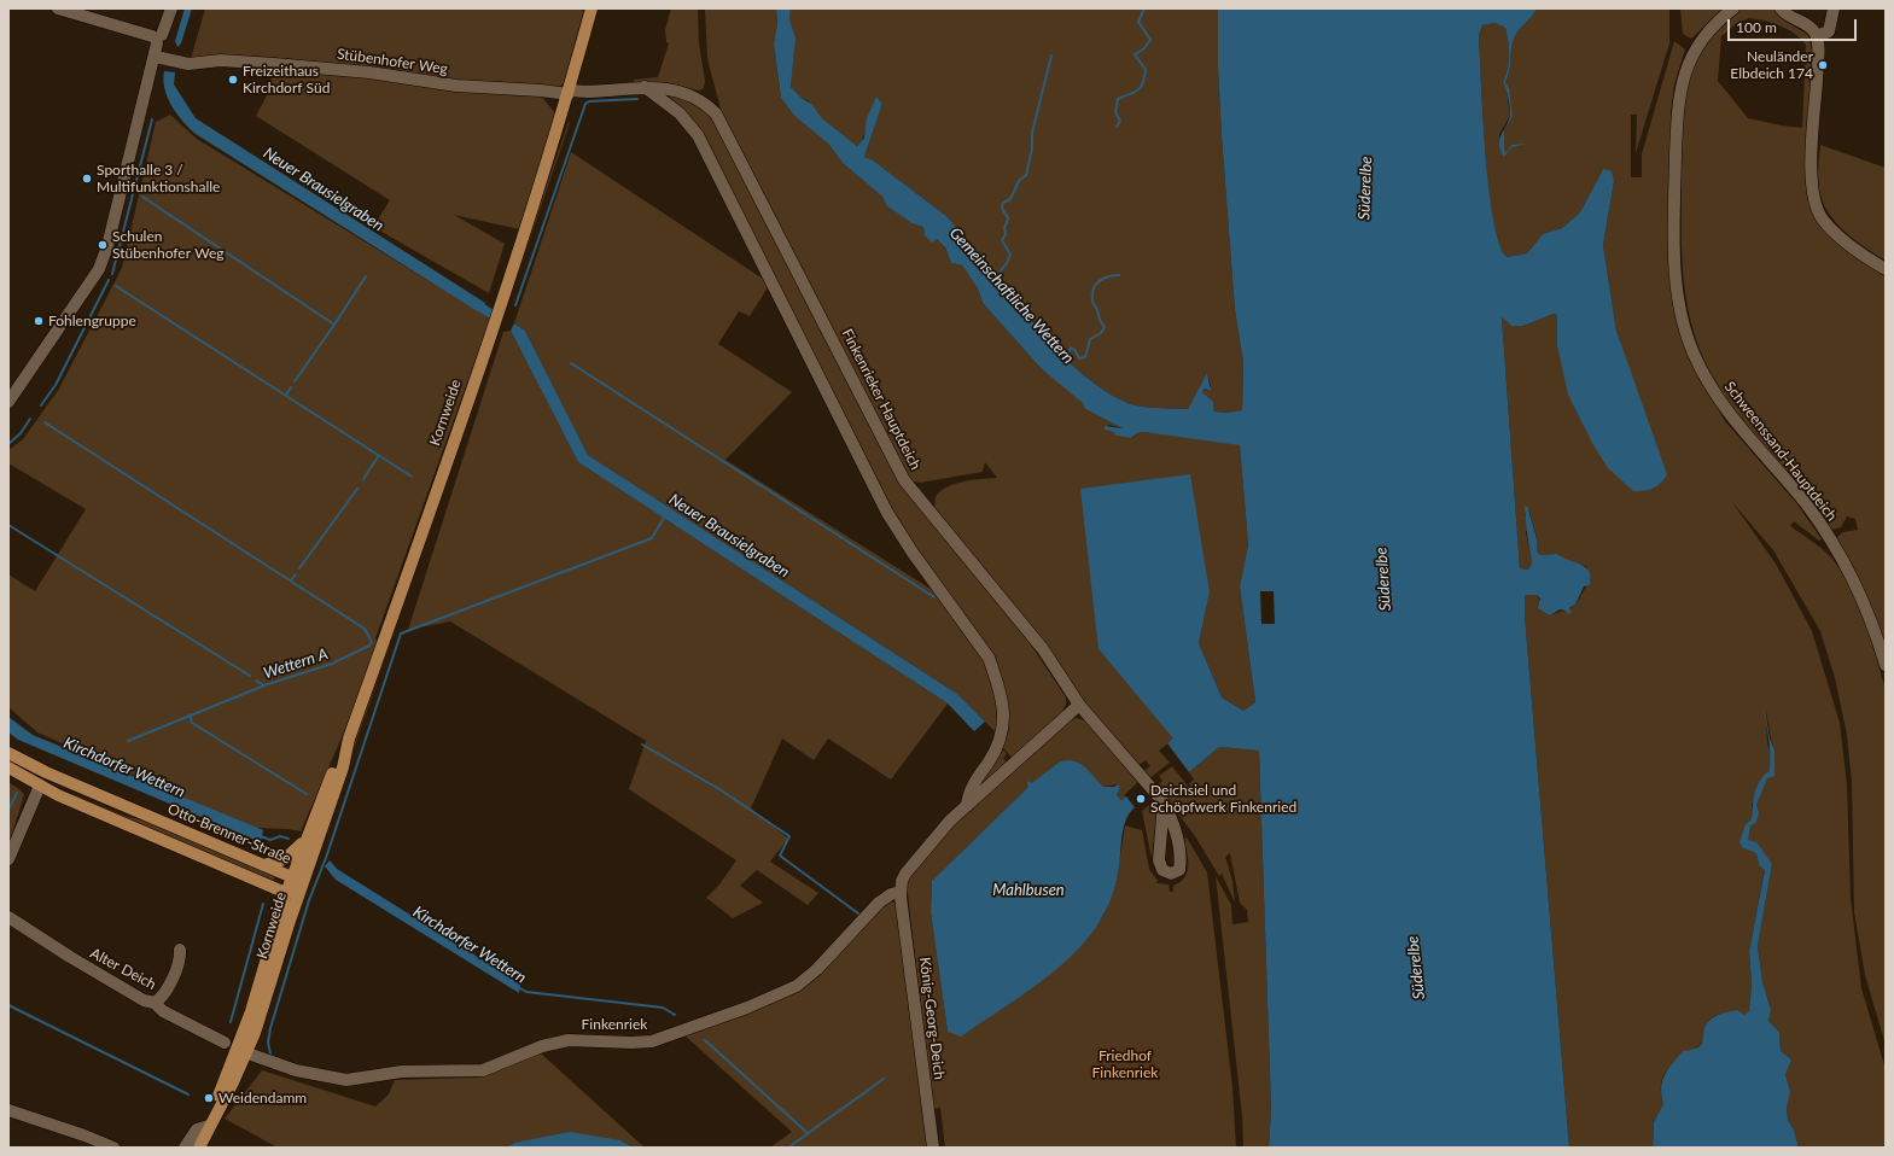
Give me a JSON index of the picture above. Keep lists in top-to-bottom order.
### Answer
{
  "streets": {
    "main road": ["Kornweide", "Otto-Brenner-Straße"],
    "street": [
      "Stübenhofer Weg",
      "Finkenrieker Hauptdeich",
      "Schweenssand-Hauptdeich",
      "Alter Deich",
      "König-Georg-Deich",
      "Finkenriek"
    ]
  },
  "crossings": [
    ["Stübenhofer Weg", "Finkenrieker Hauptdeich"],
    ["Stübenhofer Weg", "Kornweide"],
    ["Finkenrieker Hauptdeich", "Kornweide"],
    ["Kornweide", "Otto-Brenner-Straße"],
    ["Kornweide", "Finkenriek"],
    ["König-Georg-Deich", "Finkenriek"]
  ],
  "water": [
    "Süderelbe",
    "Neuer Brausielgraben",
    "Gemeinschaftliche Wettern",
    "Wettern A",
    "Kirchdorfer Wettern",
    "Mahlbusen"
  ],
  "parks": ["Friedhof Finkenriek"],
  "places": [
    "Neuländer Elbdeich 174",
    "Freizeithaus Kirchdorf Süd",
    "Sporthalle 3 / Multifunktionshalle",
    "Schulen Stübenhofer Weg",
    "Fohlengruppe",
    "Deichsiel und Schöpfwerk Finkenried",
    "Weidendamm"
  ],
  "scale_bar": "100 m"
}
